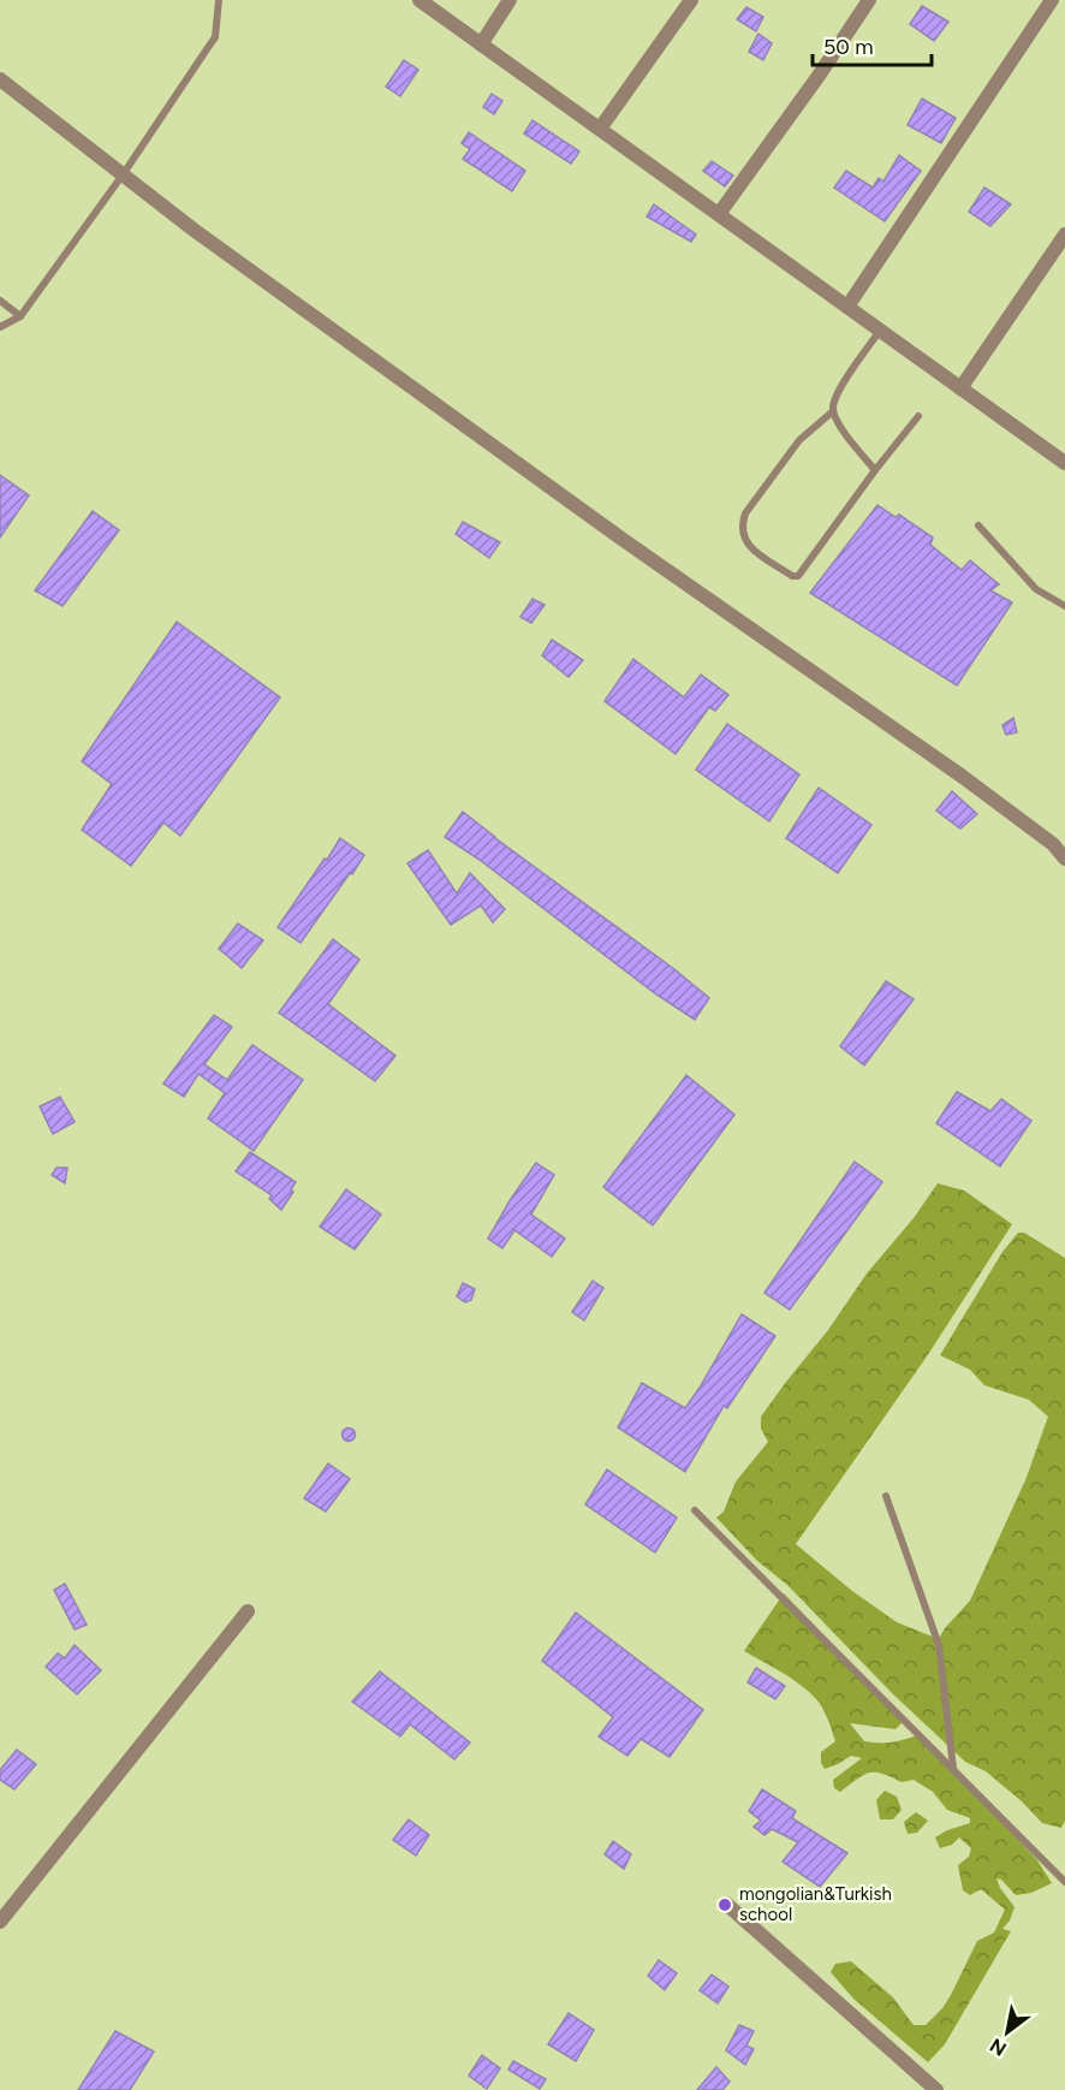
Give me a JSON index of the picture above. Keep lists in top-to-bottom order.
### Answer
{
  "places": ["mongolian&Turkish school"],
  "scale_bar": "50 m",
  "north": "bottom left"
}
